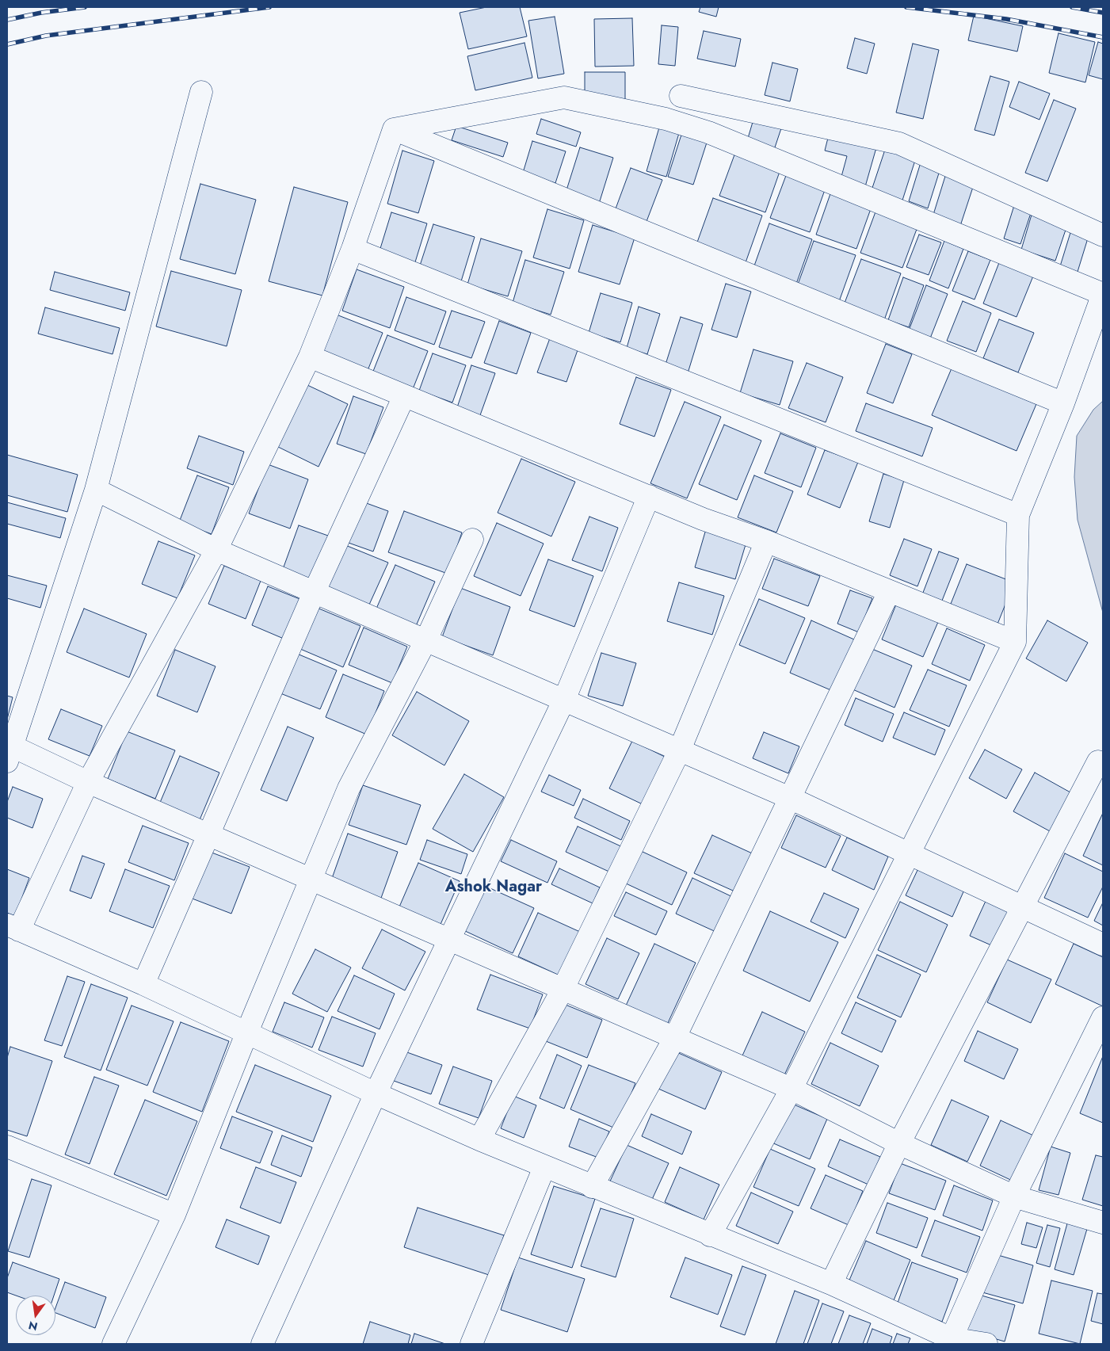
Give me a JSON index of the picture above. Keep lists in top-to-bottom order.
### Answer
{
  "districts": ["Ashok Nagar"],
  "north": "bottom"
}
